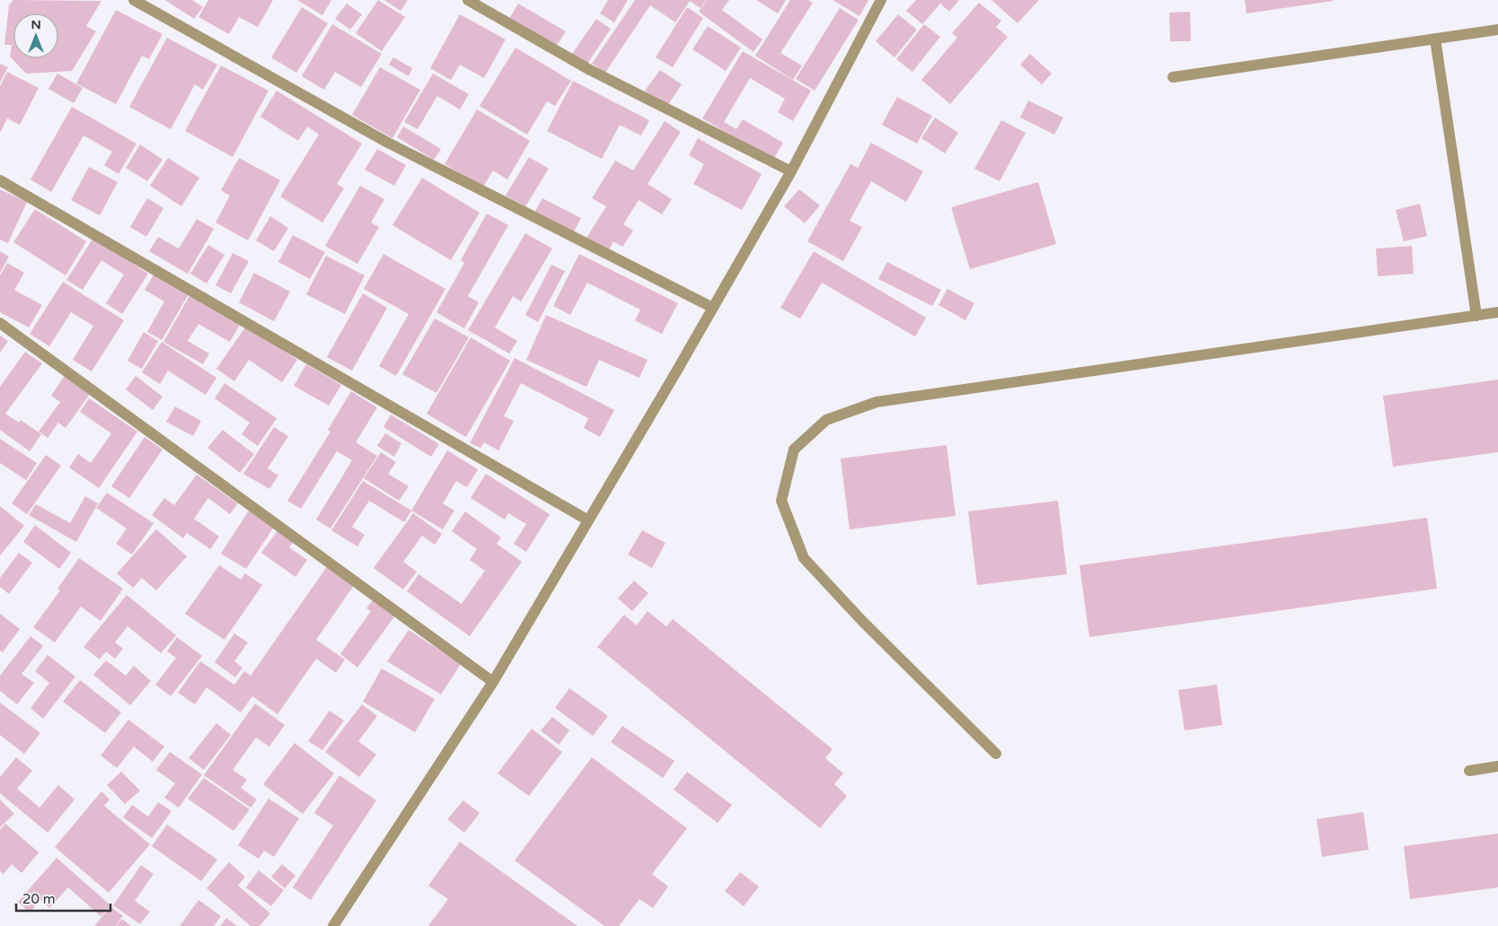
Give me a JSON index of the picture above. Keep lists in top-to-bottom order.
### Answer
{
  "scale_bar": "20 m",
  "north": "top"
}
